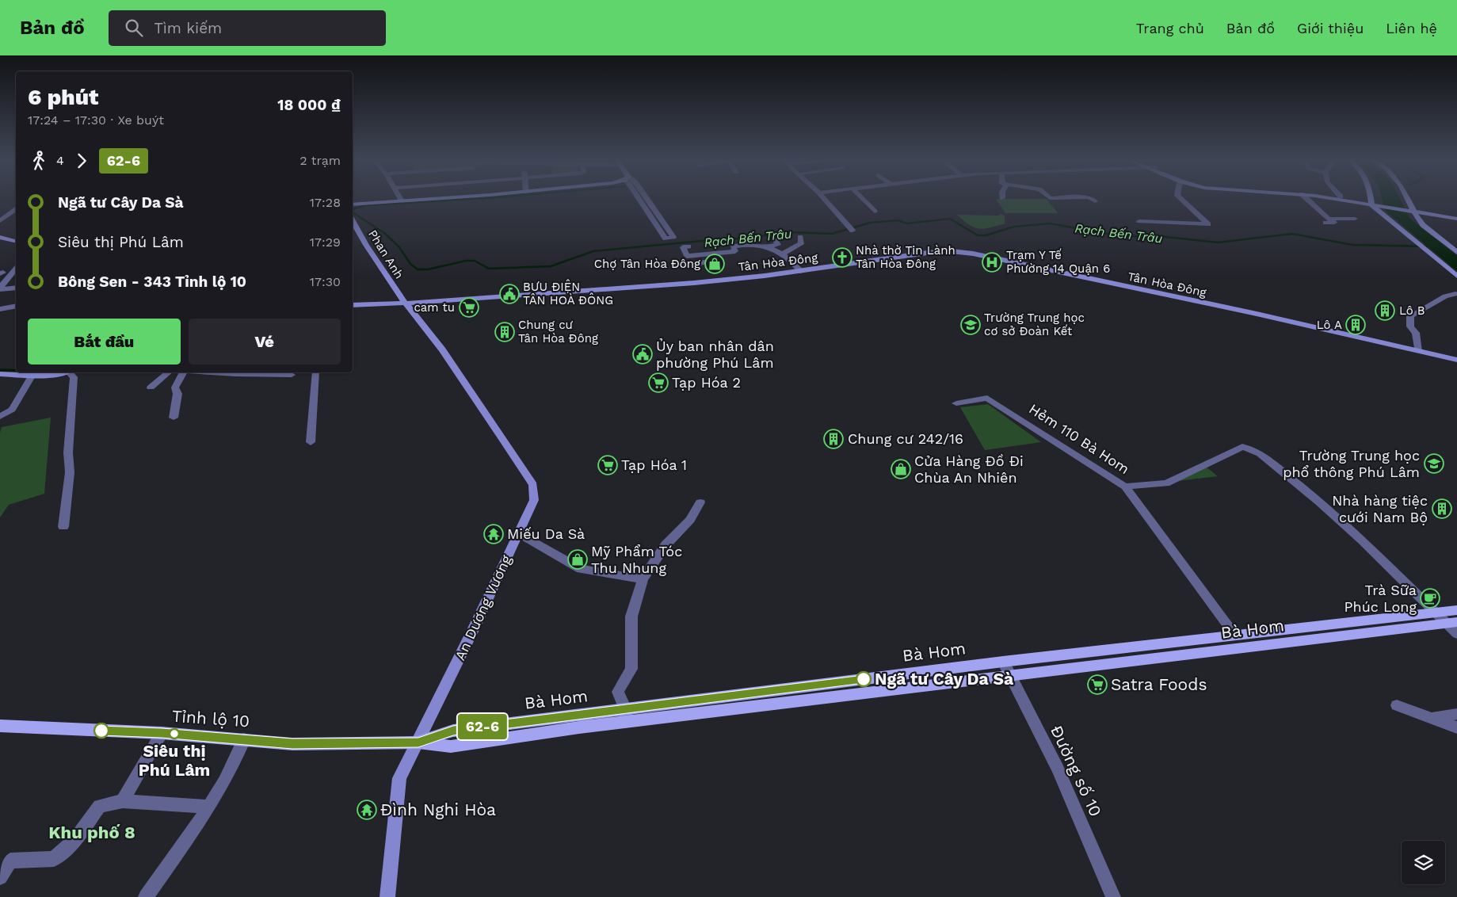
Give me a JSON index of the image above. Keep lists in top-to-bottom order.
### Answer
{
  "streets": {
    "main road": ["Bà Hom", "Tỉnh lộ 10"],
    "street": [
      "Phan Anh",
      "Tân Hòa Đông",
      "Hẻm 110 Bà Hom",
      "An Dương Vương",
      "Đường số 10"
    ]
  },
  "crossings": [
    ["Phan Anh", "Tân Hòa Đông"],
    ["Phan Anh", "An Dương Vương"],
    ["Tân Hòa Đông", "An Dương Vương"],
    ["Hẻm 110 Bà Hom", "Bà Hom"],
    ["An Dương Vương", "Bà Hom"],
    ["An Dương Vương", "Tỉnh lộ 10"],
    ["Bà Hom", "Tỉnh lộ 10"],
    ["Bà Hom", "Đường số 10"]
  ],
  "districts": ["Khu phố 8"],
  "water": ["Rạch Bến Trâu"],
  "places": {
    "church": ["Nhà thờ Tin Lành Tân Hòa Đông"],
    "hospital": ["Trạm Y Tế Phường 14 Quận 6"],
    "shop": ["Chợ Tân Hòa Đông", "Cửa Hàng Đồ Đi Chùa An Nhiên", "Mỹ Phẩm Tóc Thu Nhung"],
    "public building": ["BƯU ĐIỆN TÂN HOÀ ĐÔNG", "Ủy ban nhân dân phường Phú Lâm"],
    "supermarket": [
      "cam tu",
      "Tạp Hóa 2",
      "Tạp Hóa 1",
      "Satra Foods"
    ],
    "building": [
      "Lô B",
      "Lô A",
      "Chung cư Tân Hòa Đông",
      "Chung cư 242/16",
      "Nhà hàng tiệc cưới Nam Bộ"
    ],
    "school or university": ["Trường Trung học cơ sở Đoàn Kết", "Trường Trung học phổ thông Phú Lâm"],
    "temple": ["Miếu Da Sà", "Đình Nghi Hòa"],
    "cafe": ["Trà Sữa Phúc Long"],
    "other": ["Ngã tư Cây Da Sà", "Siêu thị Phú Lâm"]
  },
  "lines": ["bus line 62-6"],
  "page": {
    "header": "Bản đồ",
    "search": "Tìm kiếm",
    "nav": [
      "Trang chủ",
      "Bản đồ",
      "Giới thiệu",
      "Liên hệ"
    ],
    "on_map": "62-6",
    "heading": ["6 phút", "17:24 – 17:30 · Xe buýt", "18 000 ₫"],
    "legs": ["4", "62-6", "2 trạm"],
    "list": [
      {
        "name": "Ngã tư Cây Da Sà",
        "value": "17:28"
      },
      {
        "name": "Siêu thị Phú Lâm",
        "value": "17:29"
      },
      {
        "name": "Bông Sen - 343 Tỉnh lộ 10",
        "value": "17:30"
      }
    ],
    "buttons": ["Bắt đầu", "Vé"]
  }
}
